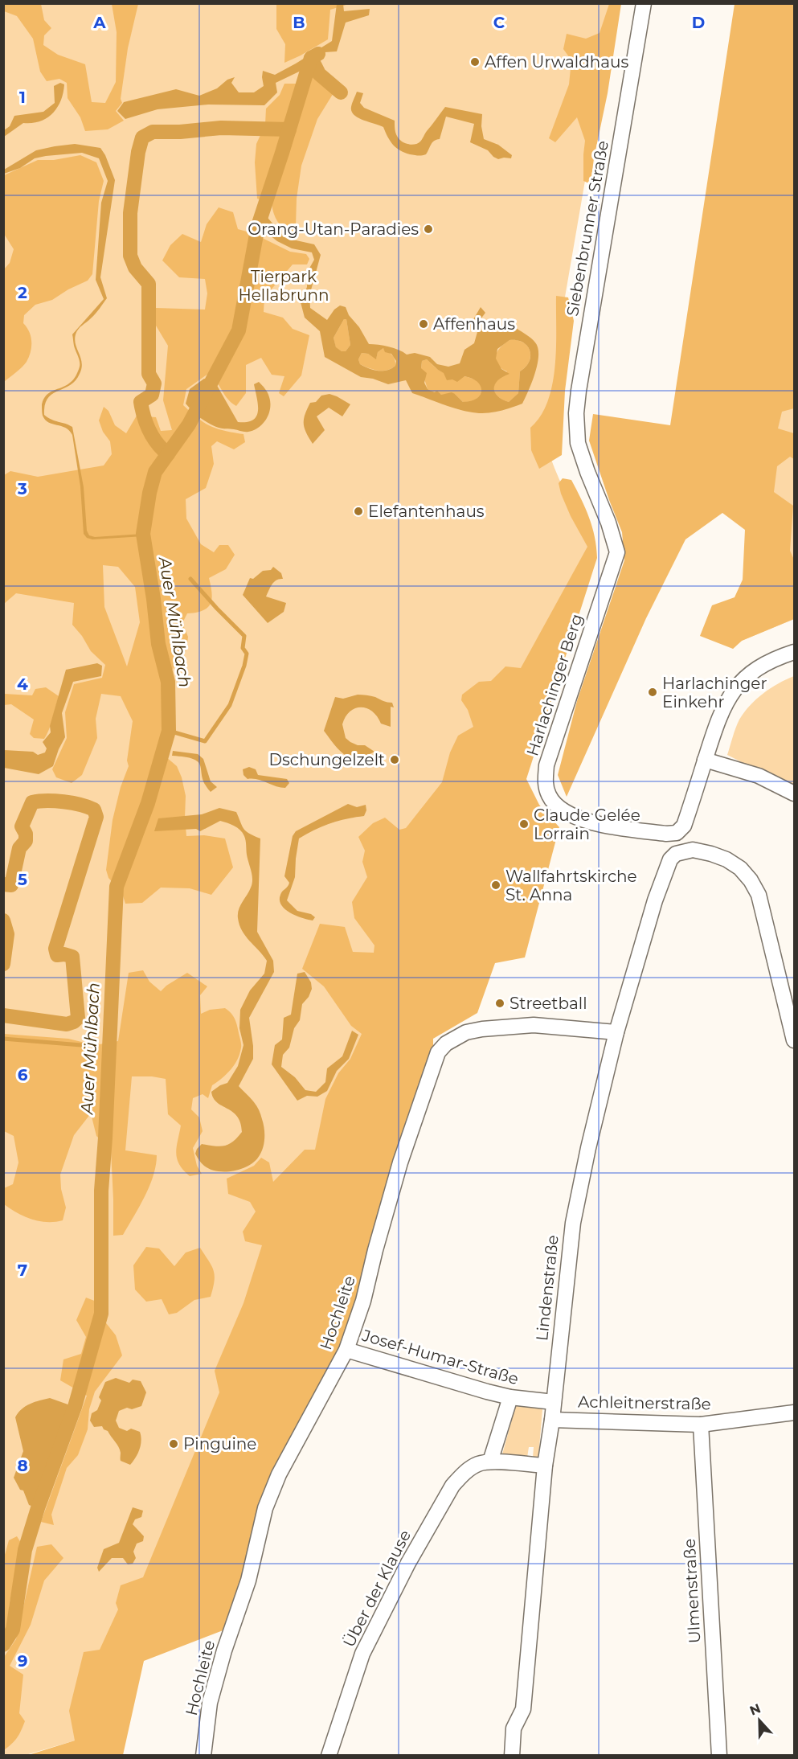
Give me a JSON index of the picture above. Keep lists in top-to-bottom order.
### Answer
{
  "streets": {
    "street": [
      "Siebenbrunner Straße",
      "Harlachinger Berg",
      "Lindenstraße",
      "Hochleite",
      "Josef-Humar-Straße",
      "Achleitnerstraße",
      "Über der Klause",
      "Ulmenstraße"
    ]
  },
  "crossings": [
    ["Siebenbrunner Straße", "Harlachinger Berg"],
    ["Lindenstraße", "Hochleite"],
    ["Lindenstraße", "Josef-Humar-Straße"],
    ["Lindenstraße", "Achleitnerstraße"],
    ["Lindenstraße", "Über der Klause"],
    ["Hochleite", "Josef-Humar-Straße"],
    ["Achleitnerstraße", "Ulmenstraße"]
  ],
  "water": ["Auer Mühlbach"],
  "parks": ["Tierpark Hellabrunn"],
  "places": [
    "Affen Urwaldhaus",
    "Orang-Utan-Paradies",
    "Affenhaus",
    "Elefantenhaus",
    "Harlachinger Einkehr",
    "Dschungelzelt",
    "Claude Gelée Lorrain",
    "Wallfahrtskirche St. Anna",
    "Streetball",
    "Pinguine"
  ],
  "north": "top",
  "grid": {
    "columns": [
      "A",
      "B",
      "C",
      "D"
    ],
    "rows": [
      "1",
      "2",
      "3",
      "4",
      "5",
      "6",
      "7",
      "8",
      "9"
    ]
  }
}
